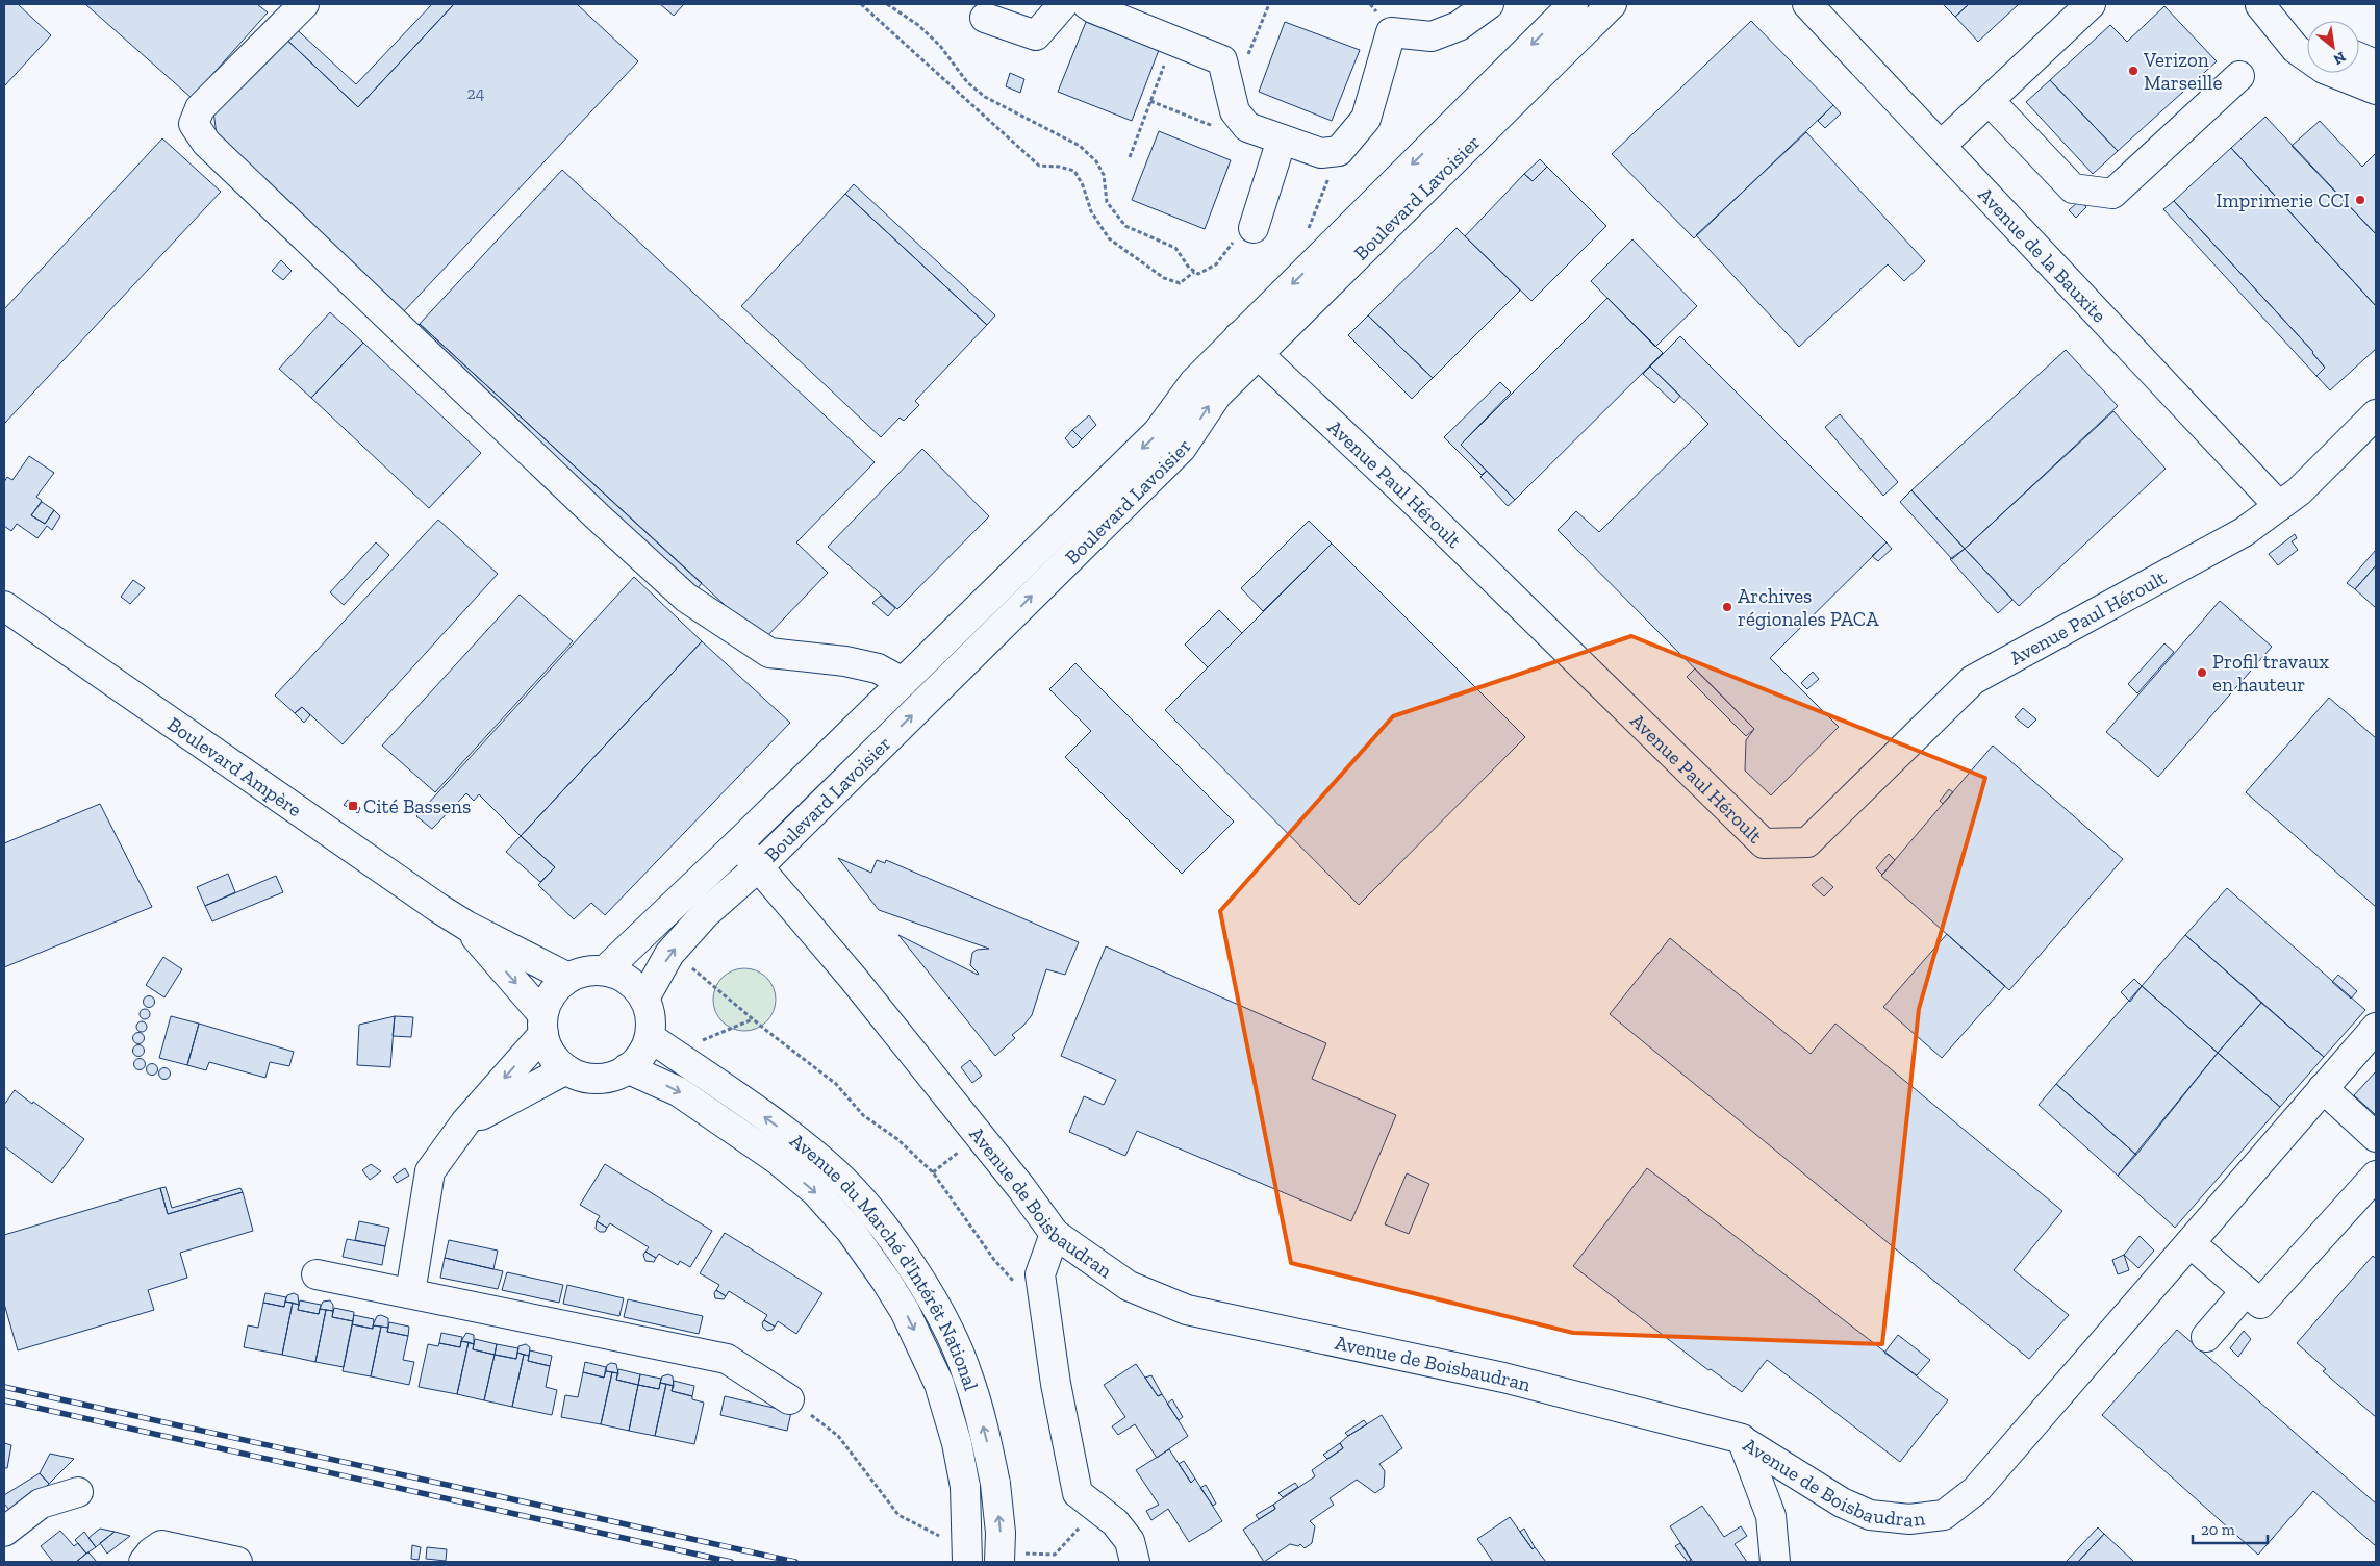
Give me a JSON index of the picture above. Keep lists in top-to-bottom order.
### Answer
{
  "streets": {
    "street": [
      "Boulevard Lavoisier",
      "Avenue de la Bauxite",
      "Avenue Paul Héroult",
      "Boulevard Ampère",
      "Avenue de Boisbaudran",
      "Avenue du Marché d'Intérêt National"
    ]
  },
  "crossings": [
    ["Boulevard Lavoisier", "Avenue Paul Héroult"],
    ["Boulevard Lavoisier", "Boulevard Ampère"],
    ["Boulevard Lavoisier", "Avenue de Boisbaudran"],
    ["Boulevard Lavoisier", "Avenue du Marché d'Intérêt National"],
    ["Avenue de la Bauxite", "Avenue Paul Héroult"],
    ["Boulevard Ampère", "Avenue du Marché d'Intérêt National"]
  ],
  "places": {
    "other": [
      "Verizon Marseille",
      "Imprimerie CCI",
      "Archives régionales PACA",
      "Profil travaux en hauteur"
    ],
    "transit": ["Cité Bassens"]
  },
  "house_numbers": ["24"],
  "scale_bar": "20 m",
  "north": "bottom right"
}
